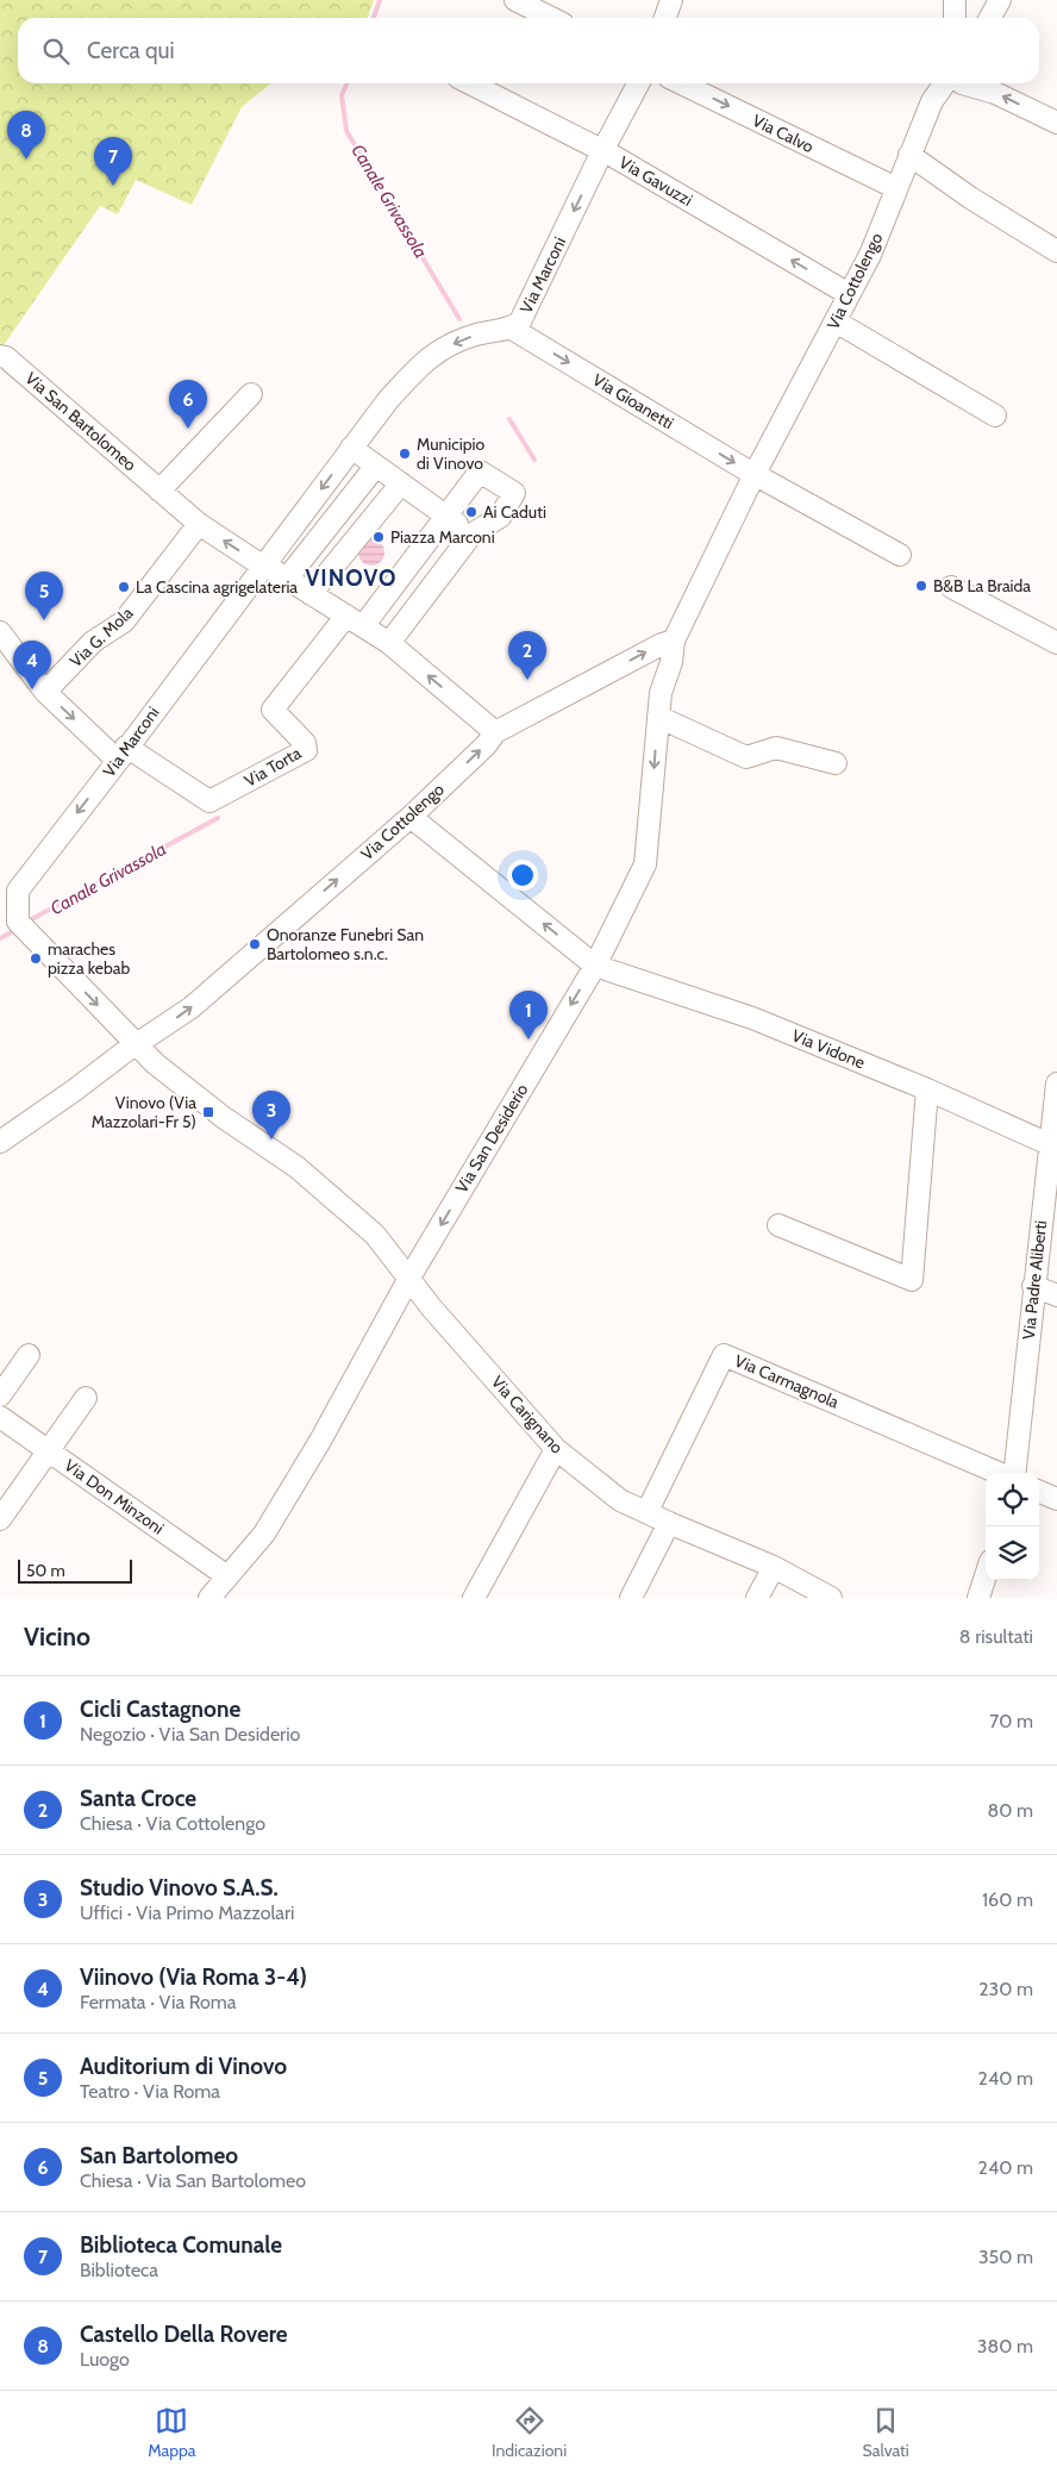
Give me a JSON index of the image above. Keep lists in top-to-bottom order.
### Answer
{
  "streets": {
    "street": [
      "Via Calvo",
      "Via Gavuzzi",
      "Via Marconi",
      "Via Cottolengo",
      "Via Gioanetti",
      "Via San Bartolomeo",
      "Via G. Mola",
      "Via Torta",
      "Via Vidone",
      "Via San Desiderio",
      "Via Padre Aliberti",
      "Via Carmagnola",
      "Via Carignano",
      "Via Don Minzoni"
    ]
  },
  "crossings": [
    ["Via Calvo", "Via Cottolengo"],
    ["Via Gavuzzi", "Via Marconi"],
    ["Via Gavuzzi", "Via Cottolengo"],
    ["Via Marconi", "Via Gioanetti"],
    ["Via Marconi", "Via San Bartolomeo"],
    ["Via Marconi", "Via Torta"],
    ["Via Marconi", "Via Carignano"],
    ["Via Cottolengo", "Via Gioanetti"],
    ["Via Cottolengo", "Via San Desiderio"],
    ["Via Cottolengo", "Via Carignano"],
    ["Via San Bartolomeo", "Via G. Mola"],
    ["Via Vidone", "Via San Desiderio"],
    ["Via Vidone", "Via Padre Aliberti"],
    ["Via San Desiderio", "Via Carignano"],
    ["Via San Desiderio", "Via Don Minzoni"],
    ["Via Carmagnola", "Via Carignano"]
  ],
  "one_way": [
    "Via Calvo",
    "Via Gavuzzi",
    "Via Marconi",
    "Via Cottolengo",
    "Via Gioanetti",
    "Via San Desiderio"
  ],
  "districts": ["VINOVO"],
  "water": ["Canale Grivassola"],
  "places": {
    "other": [
      "Municipio di Vinovo",
      "Ai Caduti",
      "Piazza Marconi",
      "B&B La Braida",
      "La Cascina agrigelateria",
      "Onoranze Funebri San Bartolomeo s.n.c.",
      "maraches pizza kebab"
    ],
    "transit": ["Vinovo (Via Mazzolari-Fr 5)"]
  },
  "scale_bar": "50 m",
  "page": {
    "search": "Cerca qui",
    "pins": [
      "8",
      "7",
      "6",
      "5",
      "2",
      "4",
      "1",
      "3"
    ],
    "scale": "50 m",
    "heading": ["Vicino", "8 risultati"],
    "list": [
      {
        "mark": "1",
        "name": "Cicli Castagnone",
        "note": "Negozio · Via San Desiderio",
        "value": "70 m"
      },
      {
        "mark": "2",
        "name": "Santa Croce",
        "note": "Chiesa · Via Cottolengo",
        "value": "80 m"
      },
      {
        "mark": "3",
        "name": "Studio Vinovo S.A.S.",
        "note": "Uffici · Via Primo Mazzolari",
        "value": "160 m"
      },
      {
        "mark": "4",
        "name": "Viinovo (Via Roma 3-4)",
        "note": "Fermata · Via Roma",
        "value": "230 m"
      },
      {
        "mark": "5",
        "name": "Auditorium di Vinovo",
        "note": "Teatro · Via Roma",
        "value": "240 m"
      },
      {
        "mark": "6",
        "name": "San Bartolomeo",
        "note": "Chiesa · Via San Bartolomeo",
        "value": "240 m"
      },
      {
        "mark": "7",
        "name": "Biblioteca Comunale",
        "note": "Biblioteca",
        "value": "350 m"
      },
      {
        "mark": "8",
        "name": "Castello Della Rovere",
        "note": "Luogo",
        "value": "380 m"
      }
    ],
    "nav": ["Mappa", "Indicazioni", "Salvati"]
  }
}
